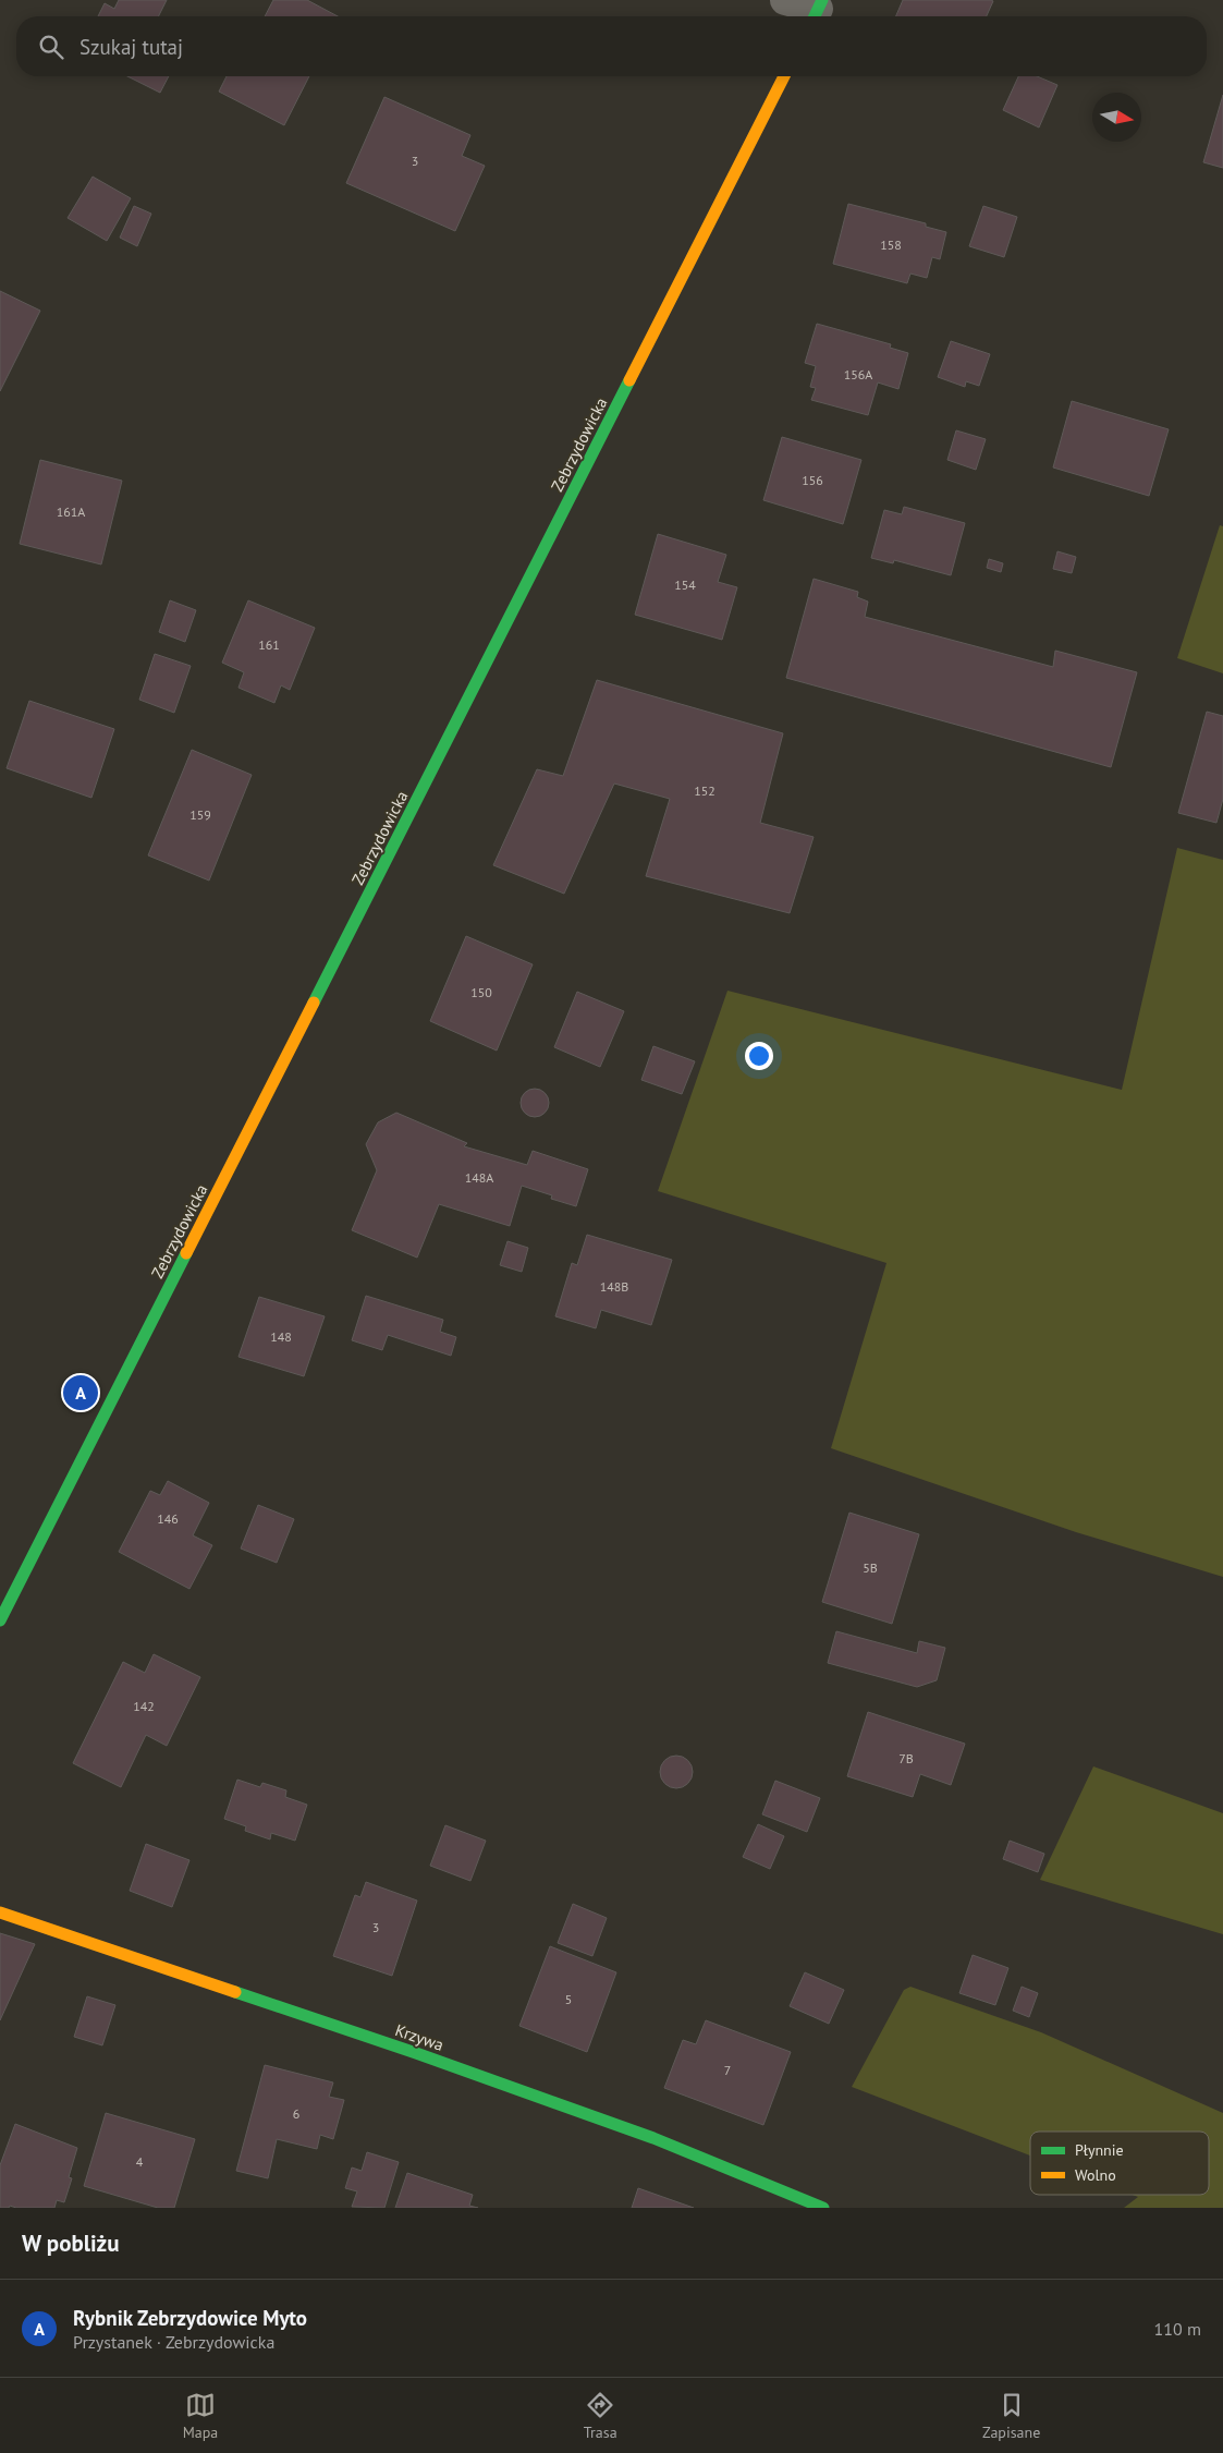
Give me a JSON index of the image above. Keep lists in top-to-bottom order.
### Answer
{
  "streets": {
    "street": ["Zebrzydowicka", "Krzywa"]
  },
  "house_numbers": [
    "3",
    "158",
    "156A",
    "156",
    "161A",
    "154",
    "161",
    "152",
    "159",
    "150",
    "148A",
    "148B",
    "148",
    "146",
    "5B",
    "142",
    "7B",
    "3",
    "5",
    "7",
    "6",
    "4"
  ],
  "legend": ["Płynnie", "Wolno"],
  "north": "right",
  "page": {
    "search": "Szukaj tutaj",
    "pins": "A",
    "heading": "W pobliżu",
    "list": [
      {
        "mark": "A",
        "name": "Rybnik Zebrzydowice Myto",
        "note": "Przystanek · Zebrzydowicka",
        "value": "110 m"
      }
    ],
    "nav": ["Mapa", "Trasa", "Zapisane"]
  }
}
